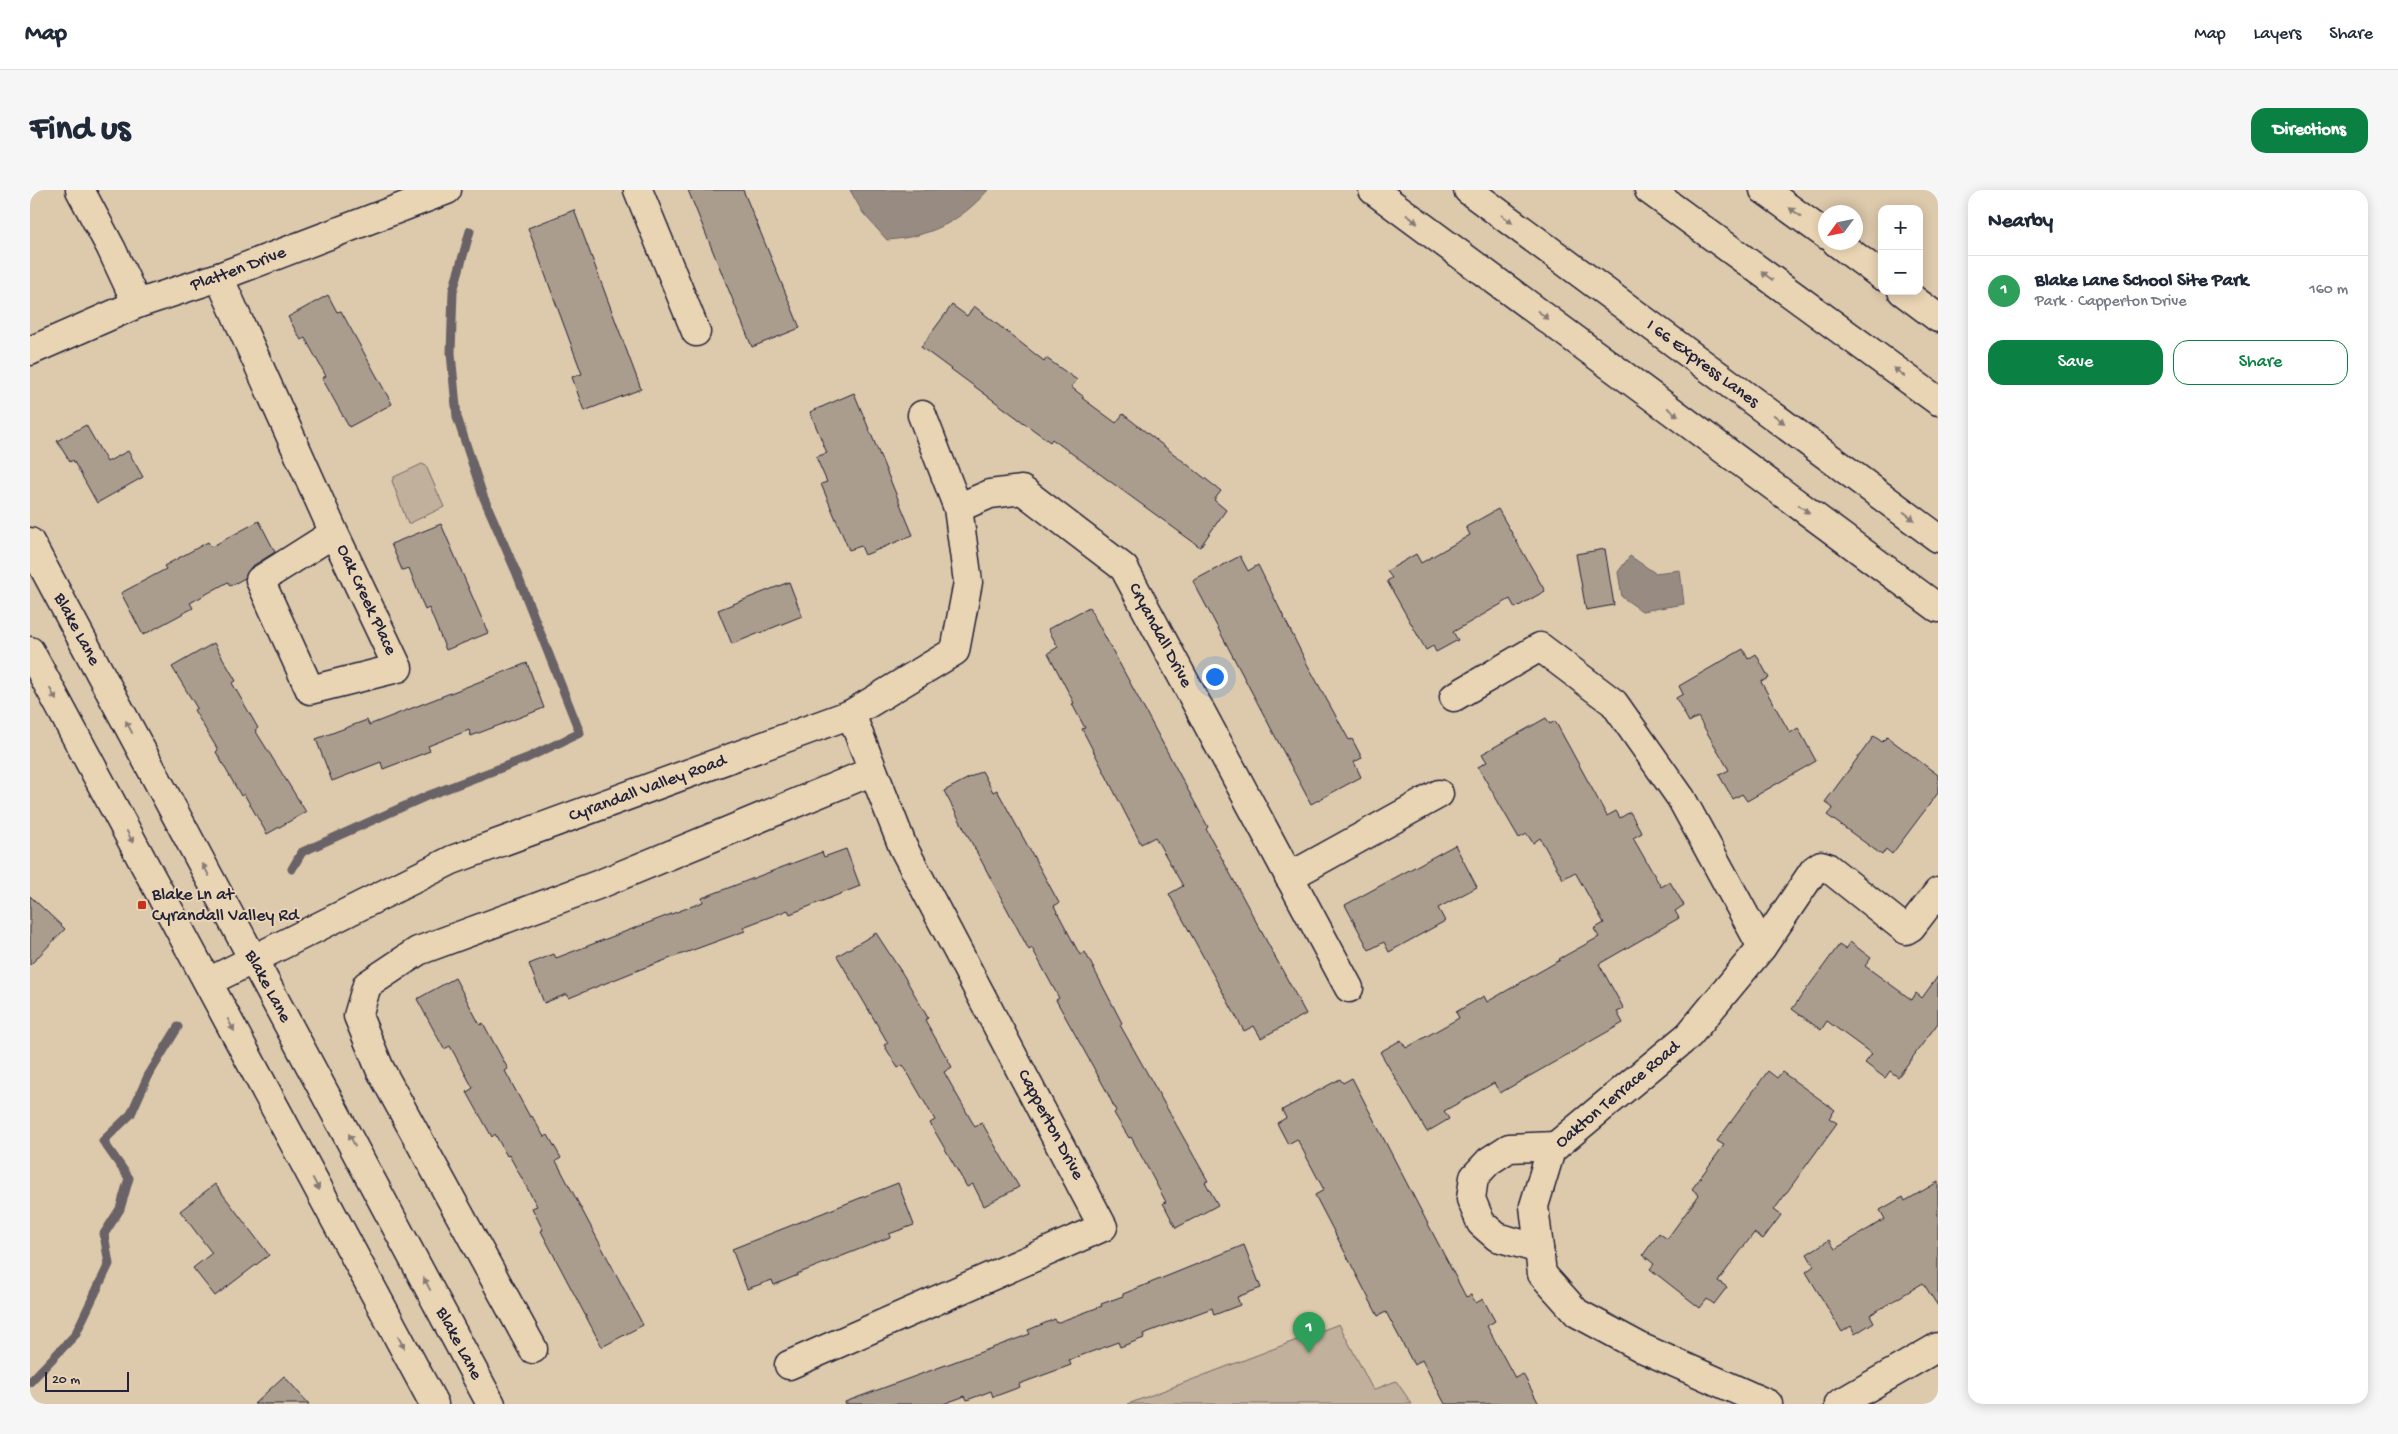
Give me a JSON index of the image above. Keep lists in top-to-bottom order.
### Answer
{
  "streets": {
    "main road": [
      "Platten Drive",
      "I 66 Express Lanes",
      "Oak Creek Place",
      "Blake Lane",
      "Cryandall Drive",
      "Cyrandall Valley Road",
      "Oakton Terrace Road",
      "Capperton Drive"
    ]
  },
  "crossings": [
    ["Platten Drive", "Oak Creek Place"],
    ["Blake Lane", "Cyrandall Valley Road"],
    ["Cryandall Drive", "Cyrandall Valley Road"],
    ["Cyrandall Valley Road", "Capperton Drive"]
  ],
  "places": {
    "transit": ["Blake Ln at Cyrandall Valley Rd"]
  },
  "scale_bar": "20 m",
  "north": "bottom left",
  "page": {
    "header": "Map",
    "nav": ["Map", "Layers", "Share"],
    "buttons": [
      "Directions",
      ["Save", "Share"]
    ],
    "title": "Find us",
    "heading": "Nearby",
    "map_buttons": ["+", "−"],
    "list": [
      {
        "mark": "1",
        "name": "Blake Lane School Site Park",
        "note": "Park · Capperton Drive",
        "value": "160 m"
      }
    ],
    "pins": "1",
    "scale": "20 m"
  }
}
